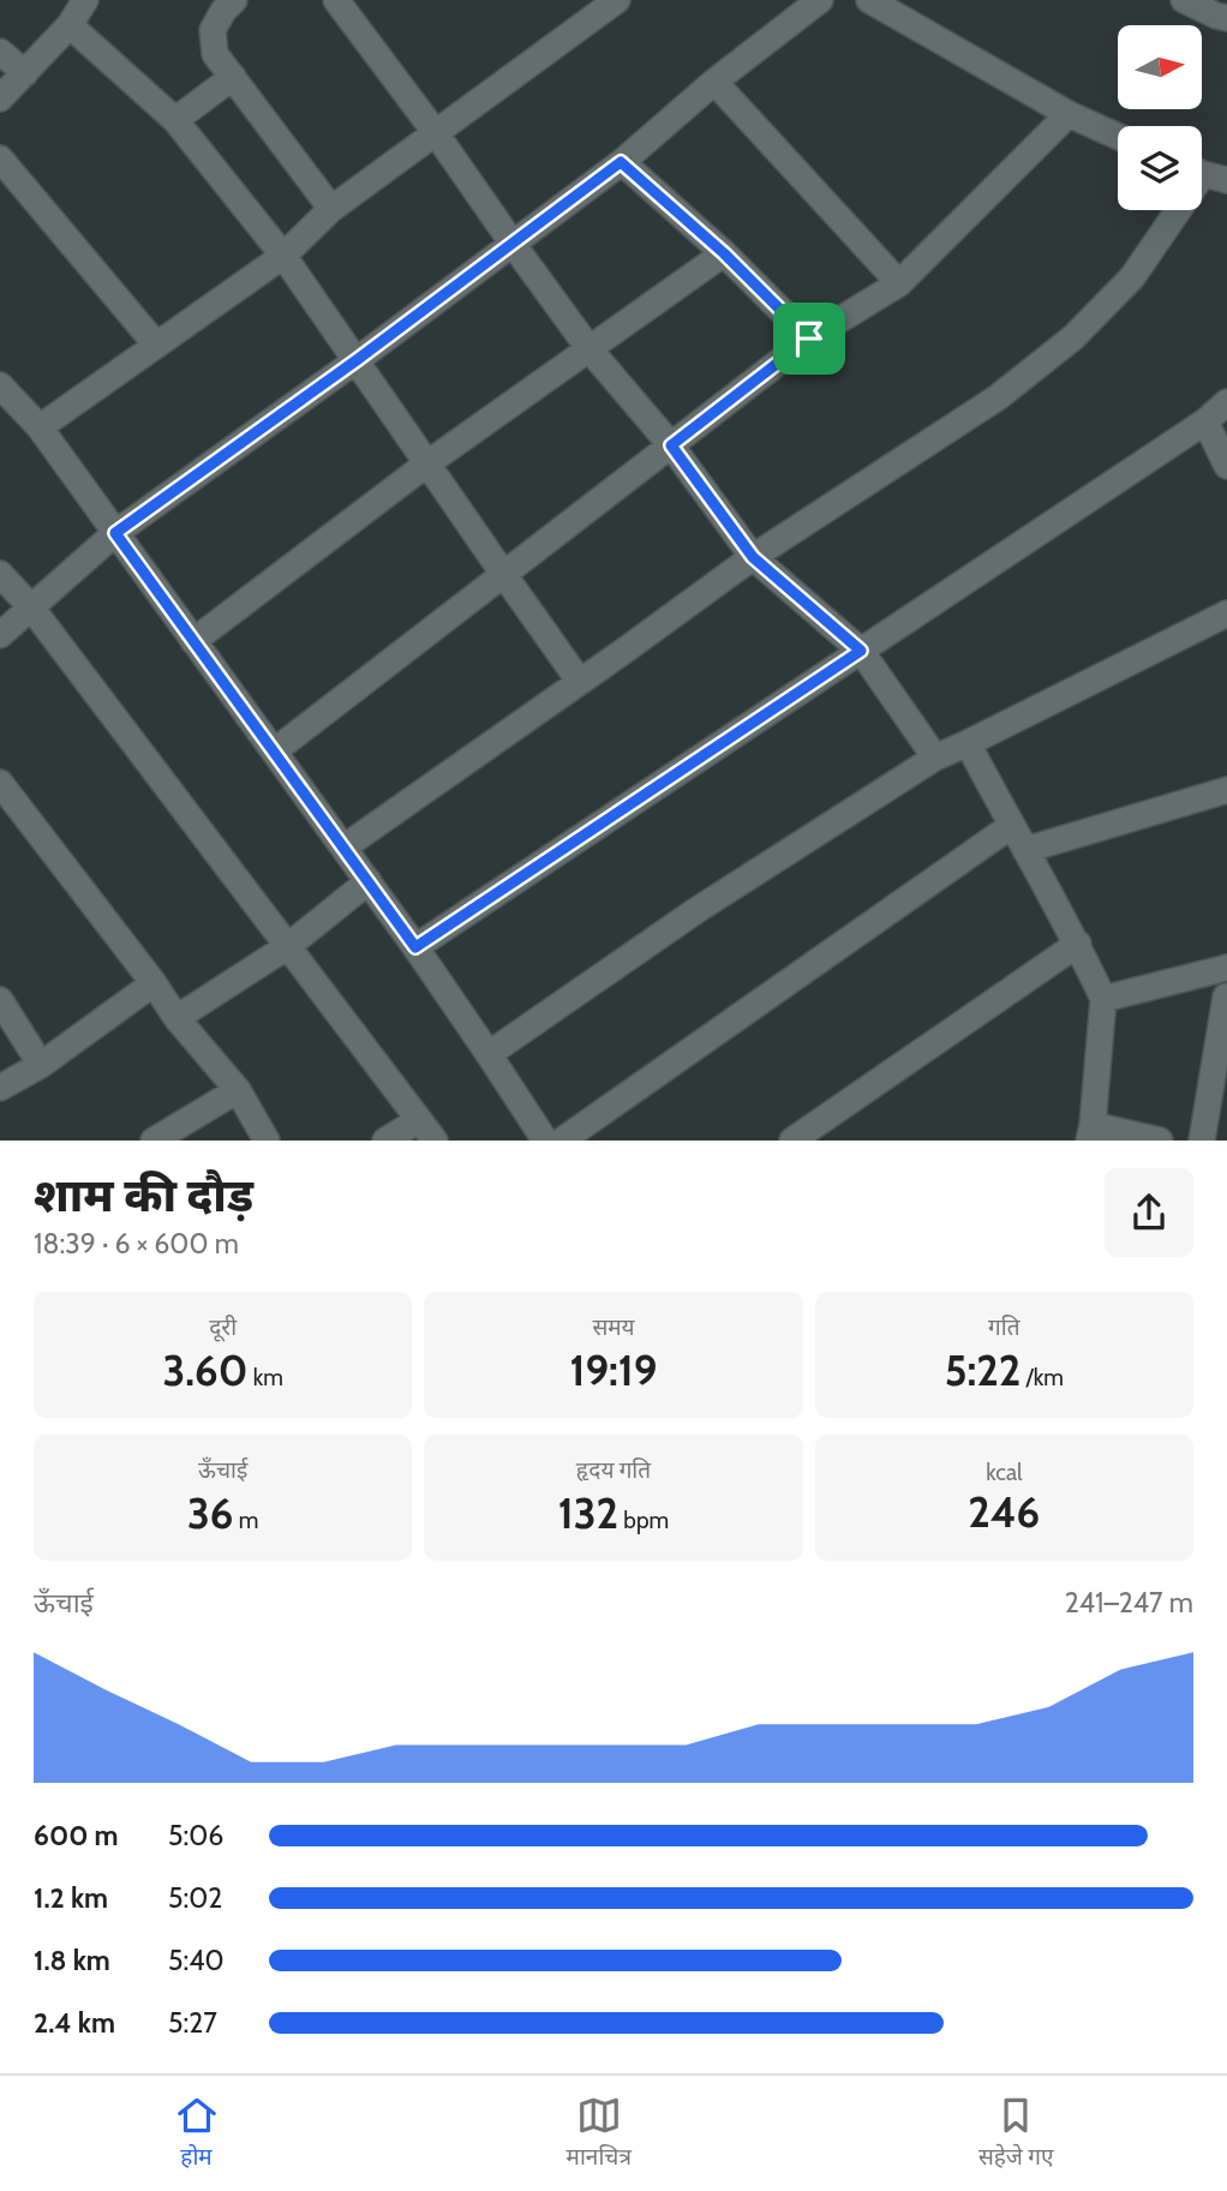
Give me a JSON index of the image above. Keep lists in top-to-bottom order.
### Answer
{
  "north": "right",
  "page": {
    "heading": ["शाम की दौड़", "18:39 · 6 × 600 m"],
    "stats": [
      ["दूरी", "3.60 km"],
      ["समय", "19:19"],
      ["गति", "5:22 /km"],
      ["ऊँचाई", "36 m"],
      ["हृदय गति", "132 bpm"],
      ["kcal", "246"]
    ],
    "chart": ["ऊँचाई", "241–247 m"],
    "list": [
      {
        "name": "600 m",
        "note": "5:06"
      },
      {
        "name": "1.2 km",
        "note": "5:02"
      },
      {
        "name": "1.8 km",
        "note": "5:40"
      },
      {
        "name": "2.4 km",
        "note": "5:27"
      }
    ],
    "tabs": ["होम", "मानचित्र", "सहेजे गए"]
  }
}
